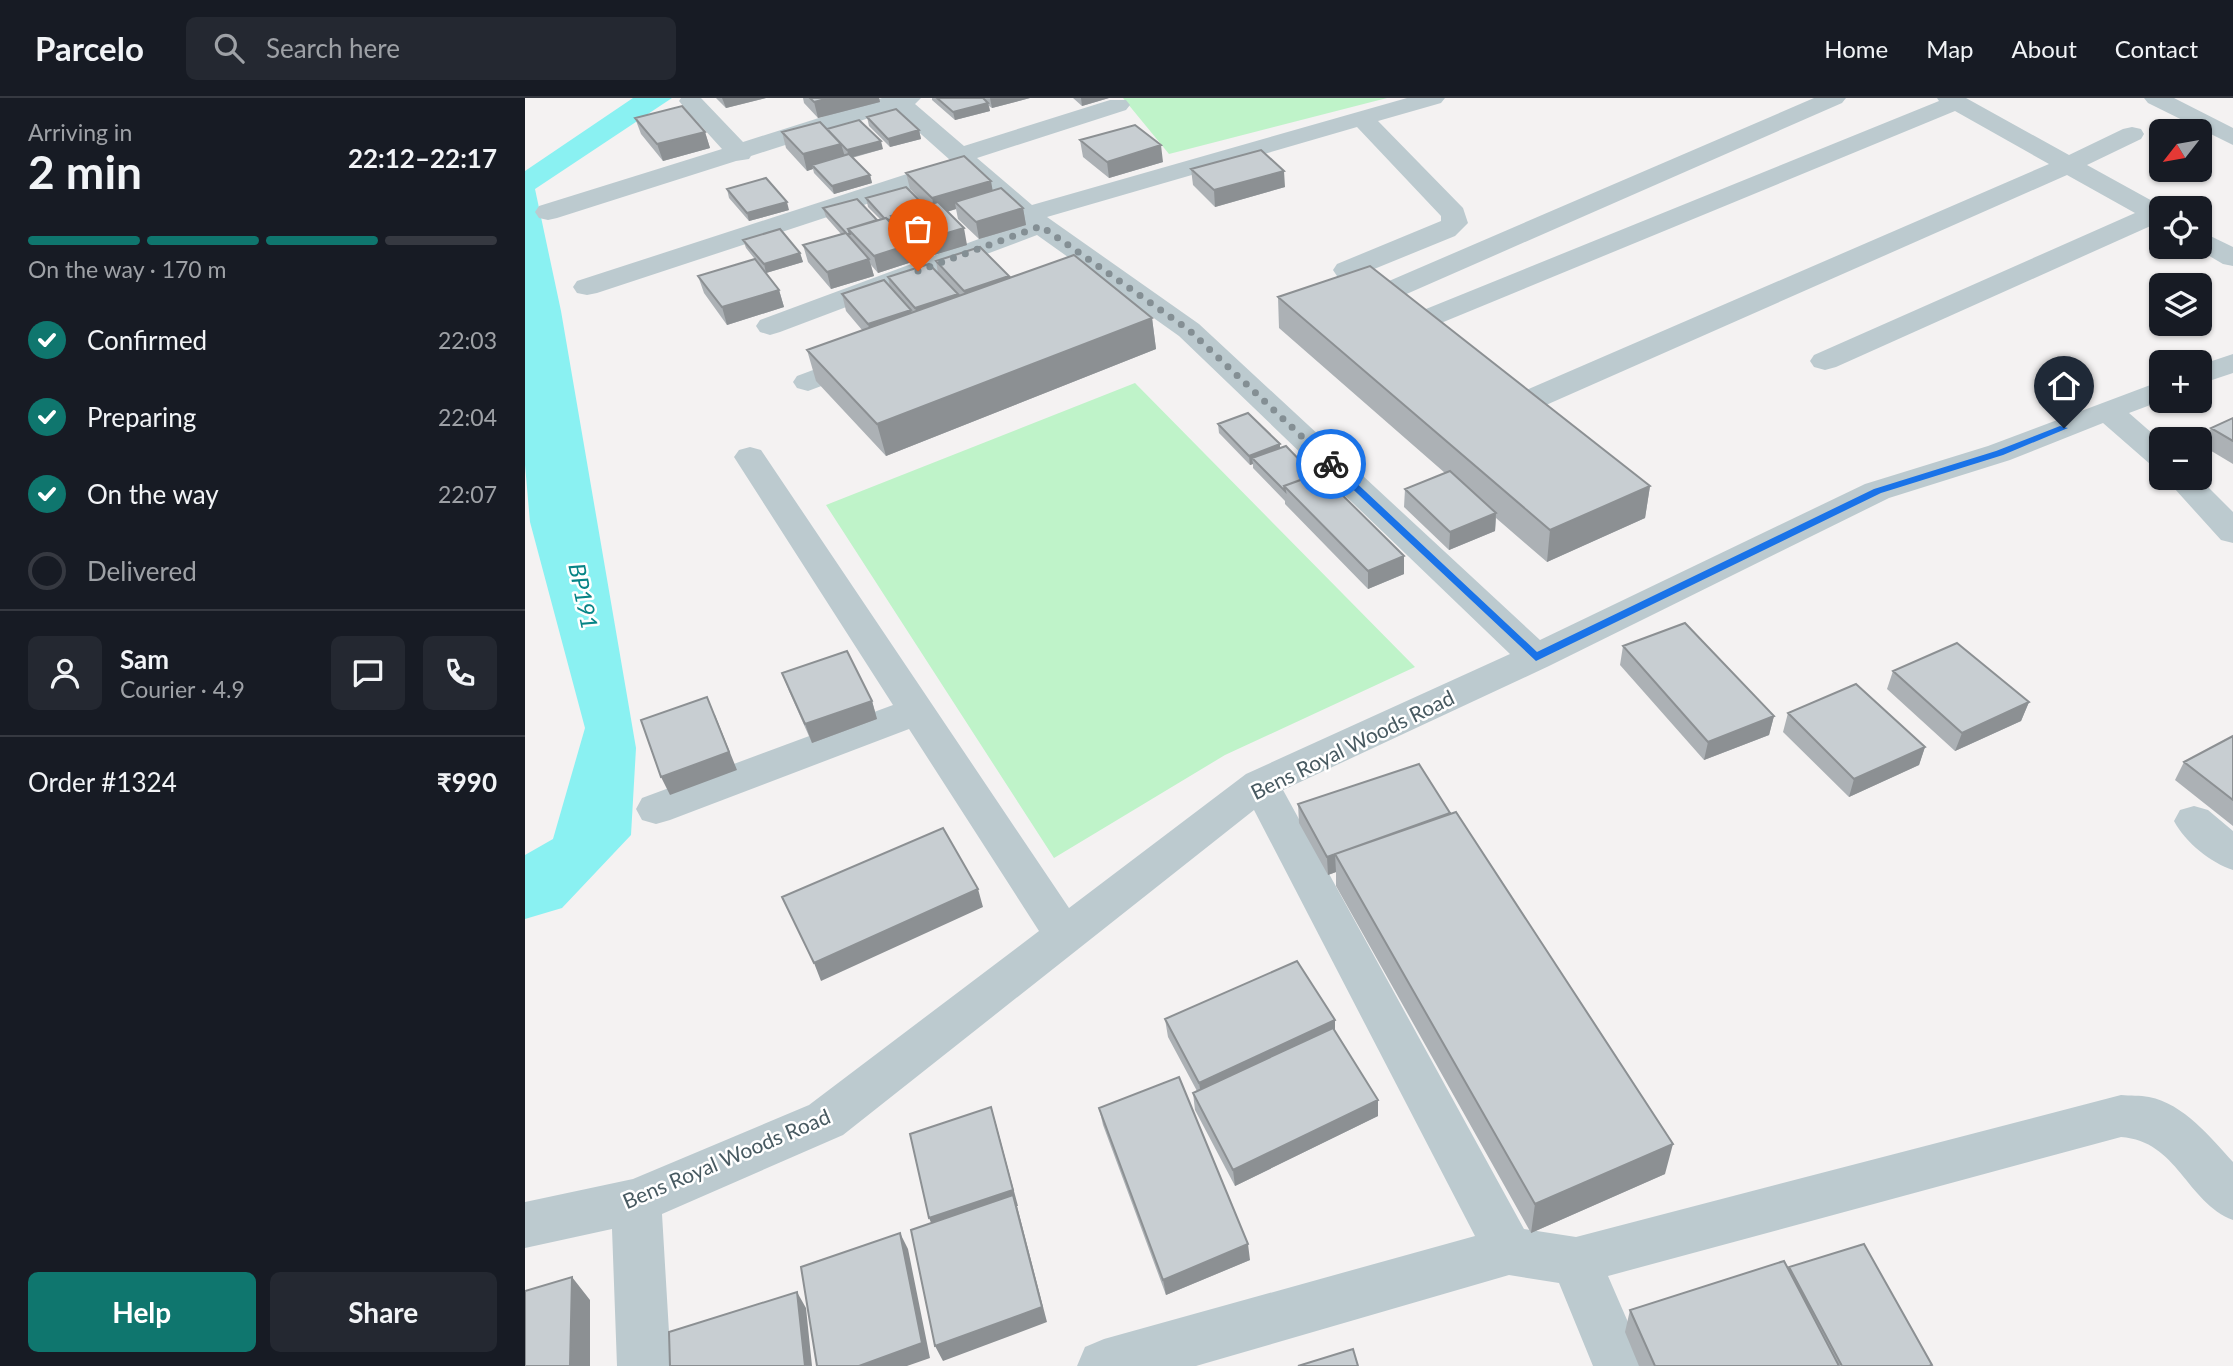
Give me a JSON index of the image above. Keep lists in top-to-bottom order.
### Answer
{
  "streets": {
    "street": ["Bens Royal Woods Road"]
  },
  "water": ["BP191"],
  "north": "bottom left",
  "page": {
    "header": "Parcelo",
    "search": "Search here",
    "nav": [
      "Home",
      "Map",
      "About",
      "Contact"
    ],
    "heading": ["2 min", "Arriving in", "22:12–22:17"],
    "panel": [
      "Sam",
      "Courier · 4.9",
      "Order #1324",
      "₹990"
    ],
    "map_buttons": ["+", "−"],
    "bar": "On the way · 170 m",
    "list": [
      ["Confirmed", "22:03"],
      ["Preparing", "22:04"],
      ["On the way", "22:07"],
      "Delivered"
    ],
    "buttons": ["Help", "Share"]
  }
}
